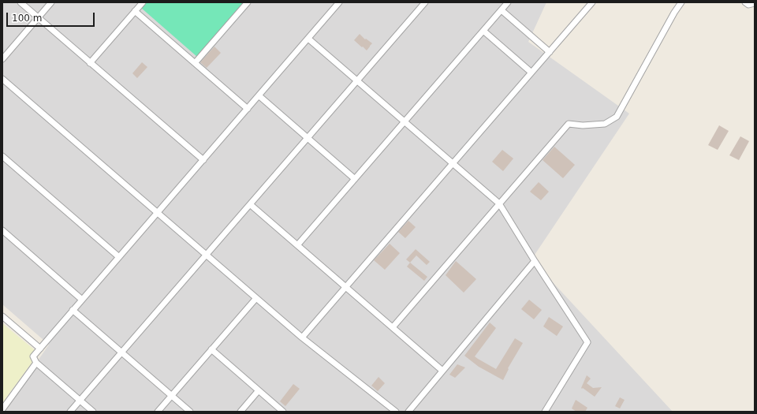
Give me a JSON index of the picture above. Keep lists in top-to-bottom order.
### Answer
{
  "scale_bar": "100 m"
}
